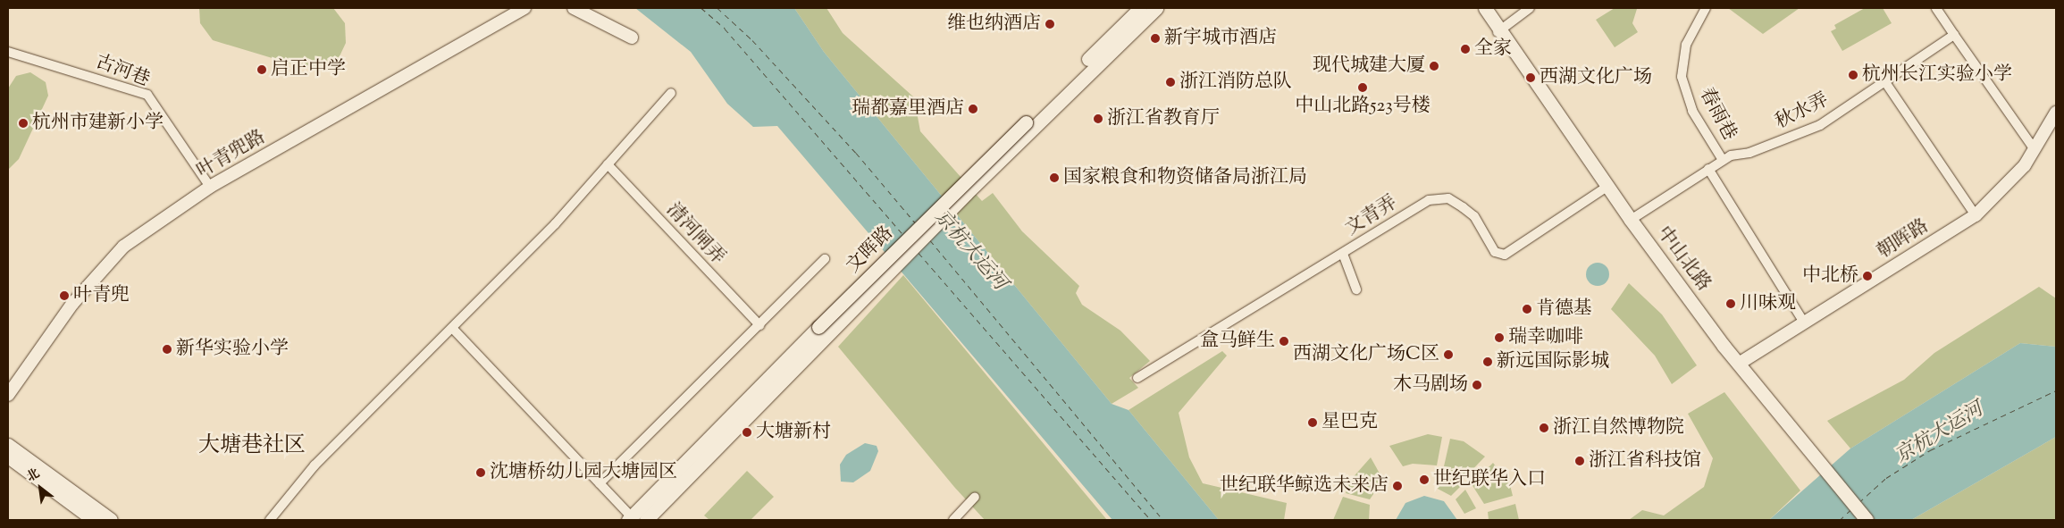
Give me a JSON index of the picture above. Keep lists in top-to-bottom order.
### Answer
{
  "streets": {
    "main road": ["文晖路", "中山北路"],
    "street": [
      "古河巷",
      "秋水弄",
      "春雨巷",
      "叶青兜路",
      "文青弄",
      "清河闸弄",
      "朝晖路"
    ]
  },
  "crossings": [
    ["古河巷", "叶青兜路"],
    ["秋水弄", "春雨巷"],
    ["秋水弄", "中山北路"],
    ["文青弄", "中山北路"],
    ["朝晖路", "中山北路"]
  ],
  "districts": ["大塘巷社区"],
  "water": ["京杭大运河"],
  "places": [
    "维也纳酒店",
    "新宇城市酒店",
    "全家",
    "现代城建大厦",
    "启正中学",
    "杭州长江实验小学",
    "西湖文化广场",
    "浙江消防总队",
    "中山北路523号楼",
    "瑞都嘉里酒店",
    "浙江省教育厅",
    "杭州市建新小学",
    "国家粮食和物资储备局浙江局",
    "中北桥",
    "叶青兜",
    "川味观",
    "肯德基",
    "瑞幸咖啡",
    "盒马鲜生",
    "新华实验小学",
    "西湖文化广场C区",
    "新远国际影城",
    "木马剧场",
    "星巴克",
    "浙江自然博物院",
    "大塘新村",
    "浙江省科技馆",
    "沈塘桥幼儿园大塘园区",
    "世纪联华入口",
    "世纪联华鲸选未来店"
  ],
  "north": "top left"
}
